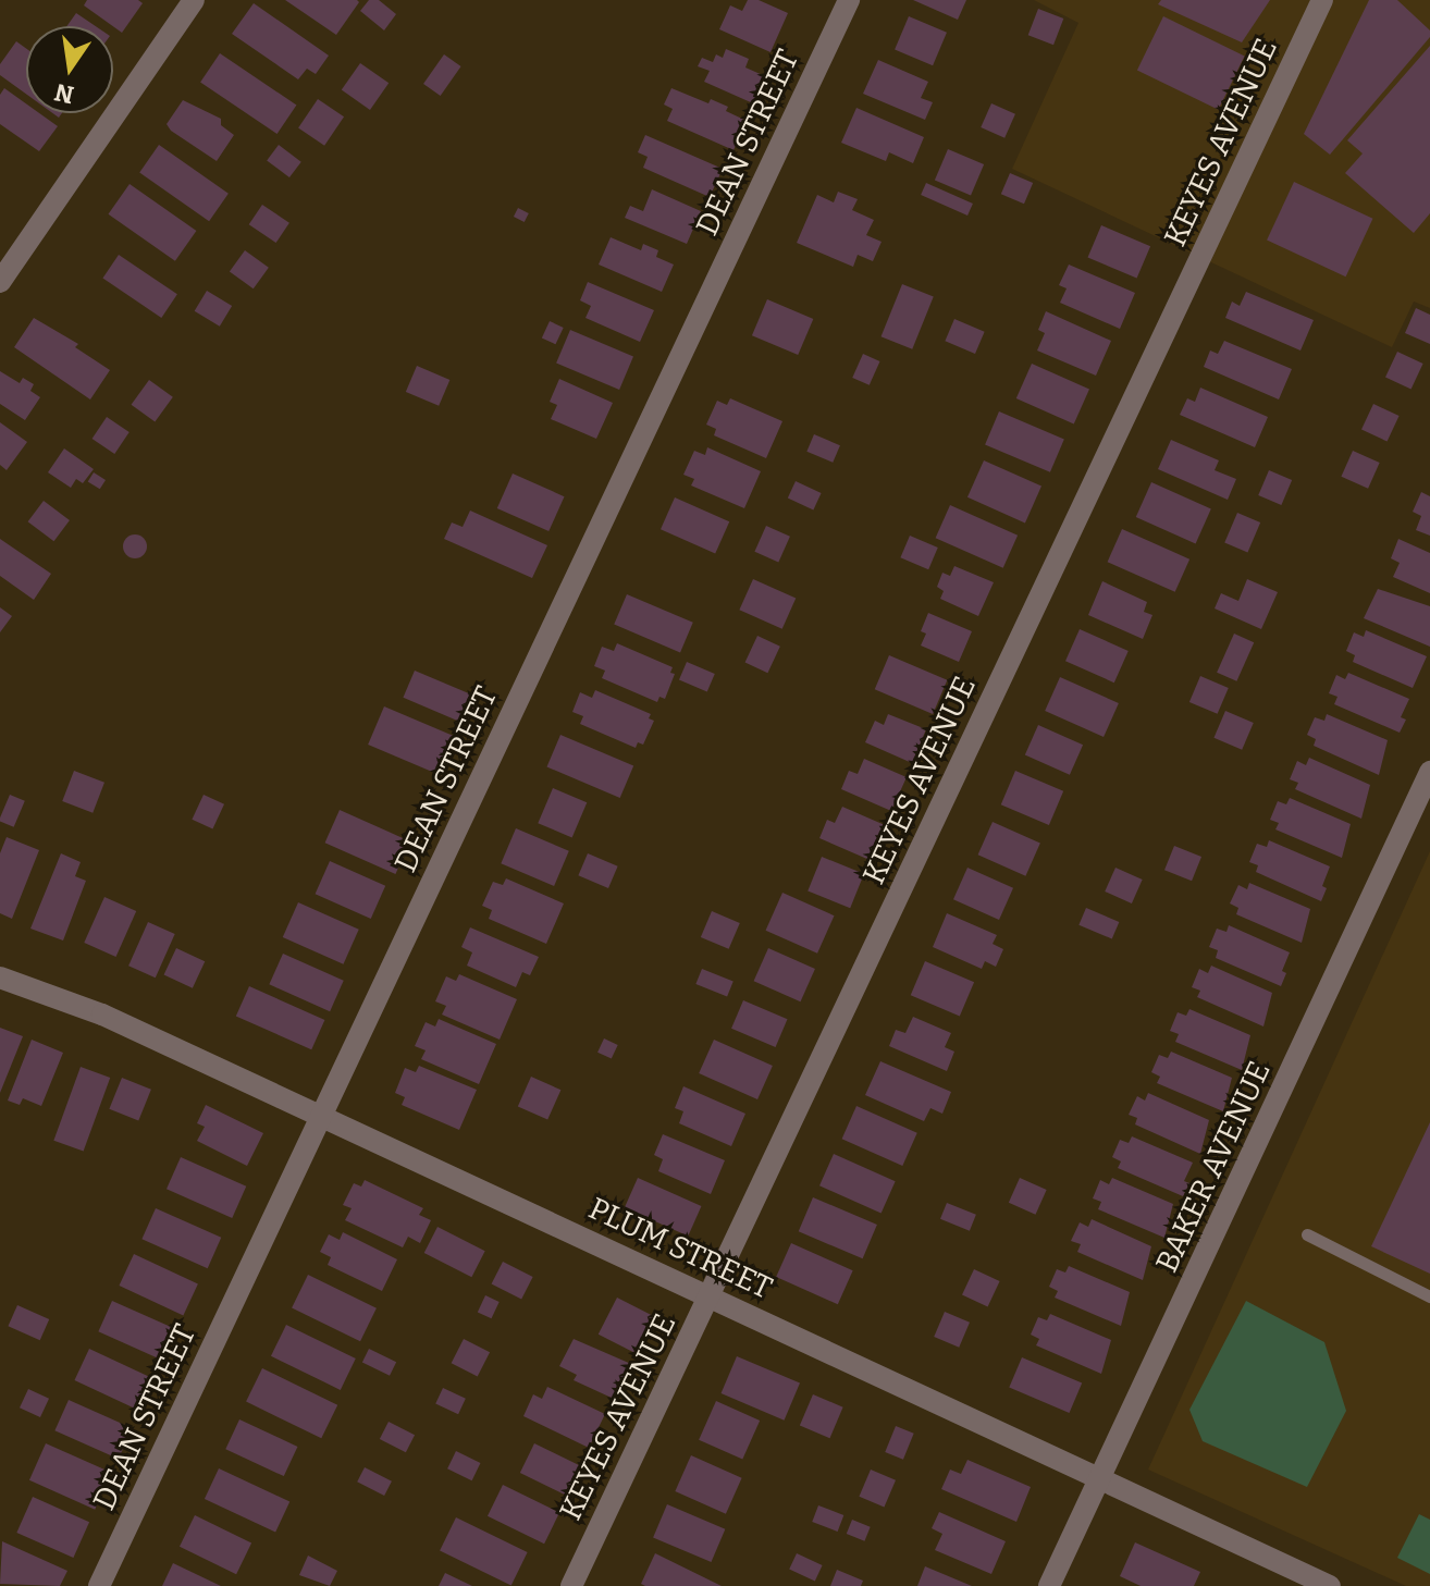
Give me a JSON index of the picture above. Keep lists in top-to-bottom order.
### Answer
{
  "streets": {
    "street": [
      "DEAN STREET",
      "KEYES AVENUE",
      "BAKER AVENUE",
      "PLUM STREET"
    ]
  },
  "crossings": [
    ["DEAN STREET", "PLUM STREET"],
    ["KEYES AVENUE", "PLUM STREET"],
    ["BAKER AVENUE", "PLUM STREET"]
  ],
  "north": "bottom"
}
